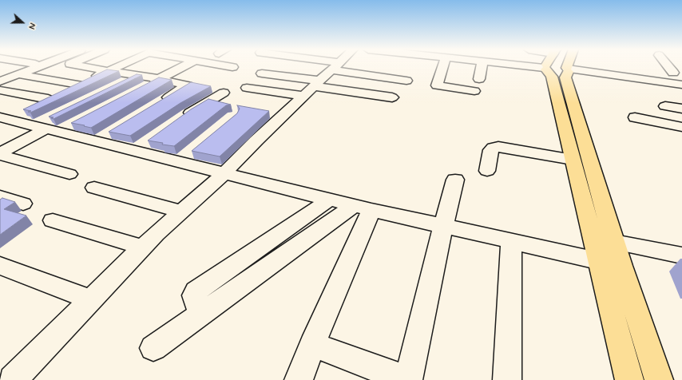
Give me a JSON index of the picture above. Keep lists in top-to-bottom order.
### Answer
{
  "north": "right"
}
